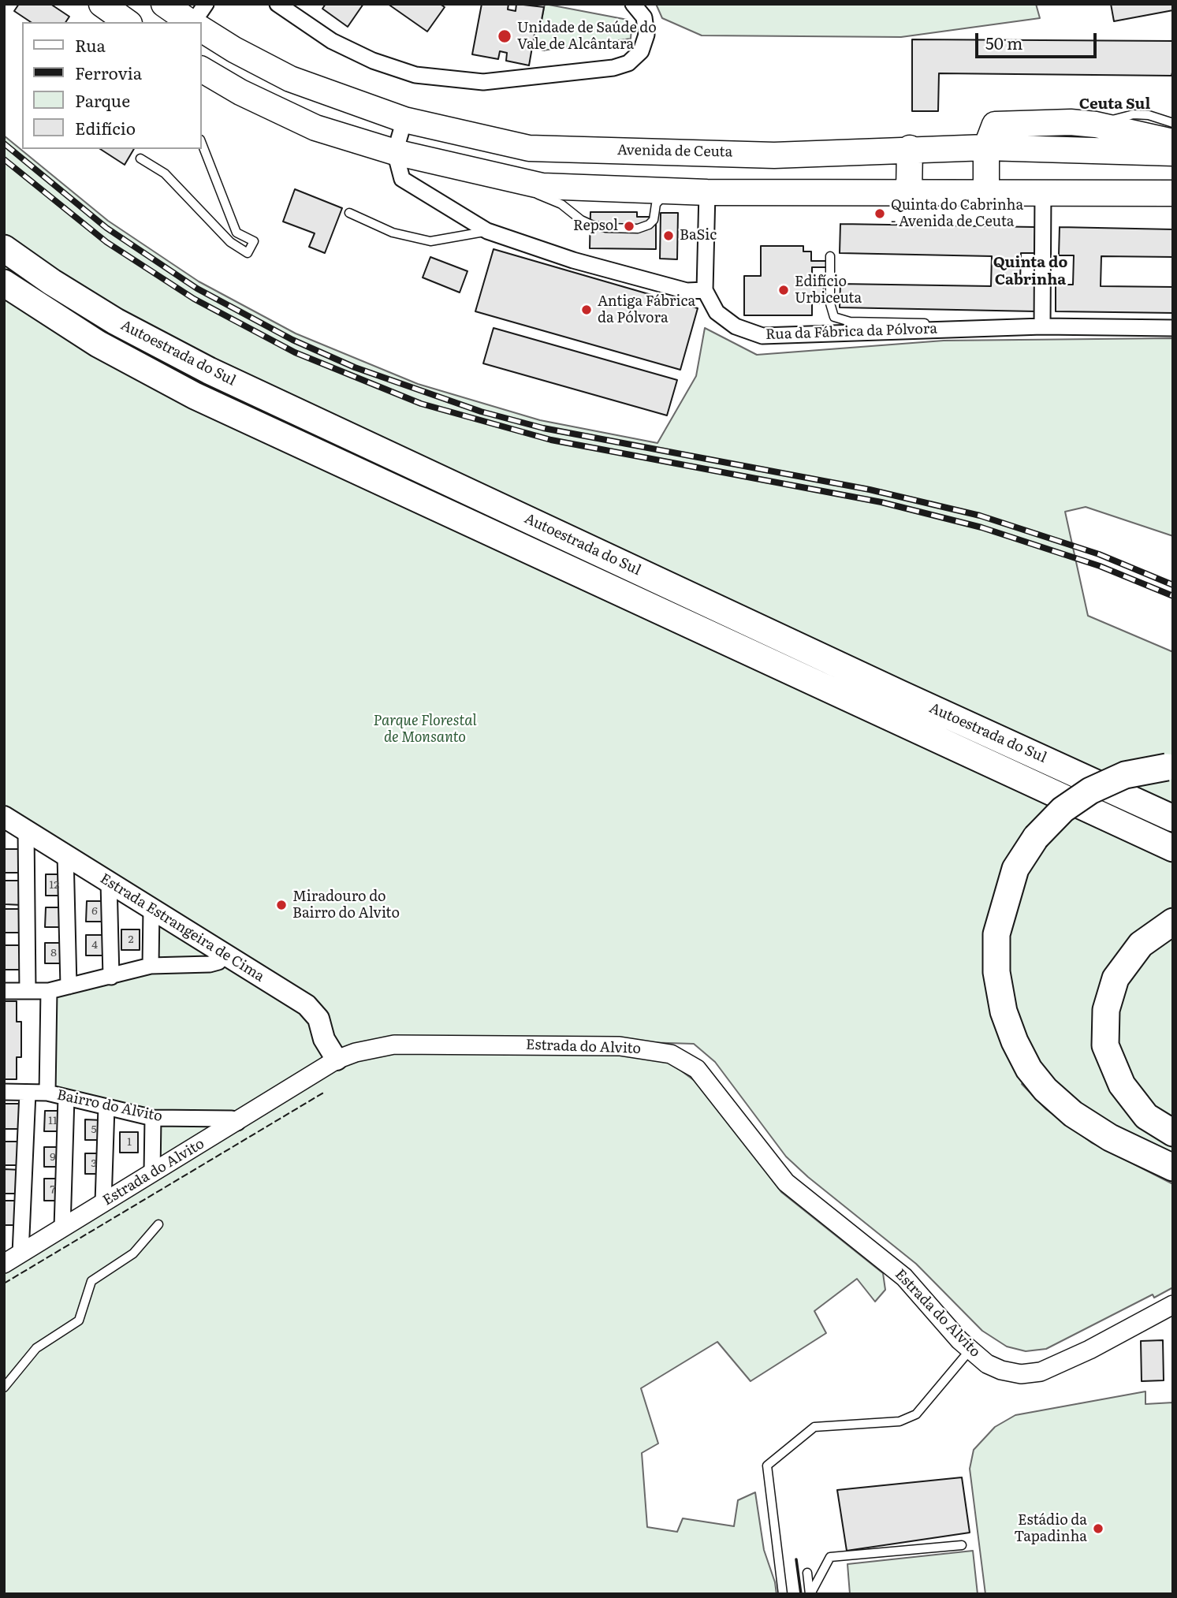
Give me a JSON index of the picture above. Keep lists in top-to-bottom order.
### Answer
{
  "streets": {
    "highway": ["Avenida de Ceuta", "Autoestrada do Sul"],
    "main road": ["Estrada Estrangeira de Cima"],
    "street": ["Rua da Fábrica da Pólvora", "Estrada do Alvito", "Bairro do Alvito"]
  },
  "crossings": [
    ["Estrada Estrangeira de Cima", "Estrada do Alvito"],
    ["Estrada do Alvito", "Bairro do Alvito"]
  ],
  "districts": ["Ceuta Sul", "Quinta do Cabrinha"],
  "parks": ["Parque Florestal de Monsanto"],
  "places": [
    "Unidade de Saúde do Vale de Alcântara",
    "Quinta do Cabrinha - Avenida de Ceuta",
    "Repsol",
    "BaSic",
    "Edifício Urbiceuta",
    "Antiga Fábrica da Pólvora",
    "Miradouro do Bairro do Alvito",
    "Estádio da Tapadinha"
  ],
  "house_numbers": [
    "12",
    "6",
    "2",
    "4",
    "8",
    "11",
    "5",
    "1",
    "9",
    "3",
    "7"
  ],
  "legend": [
    "Rua",
    "Ferrovia",
    "Parque",
    "Edifício"
  ],
  "scale_bar": "50 m"
}
